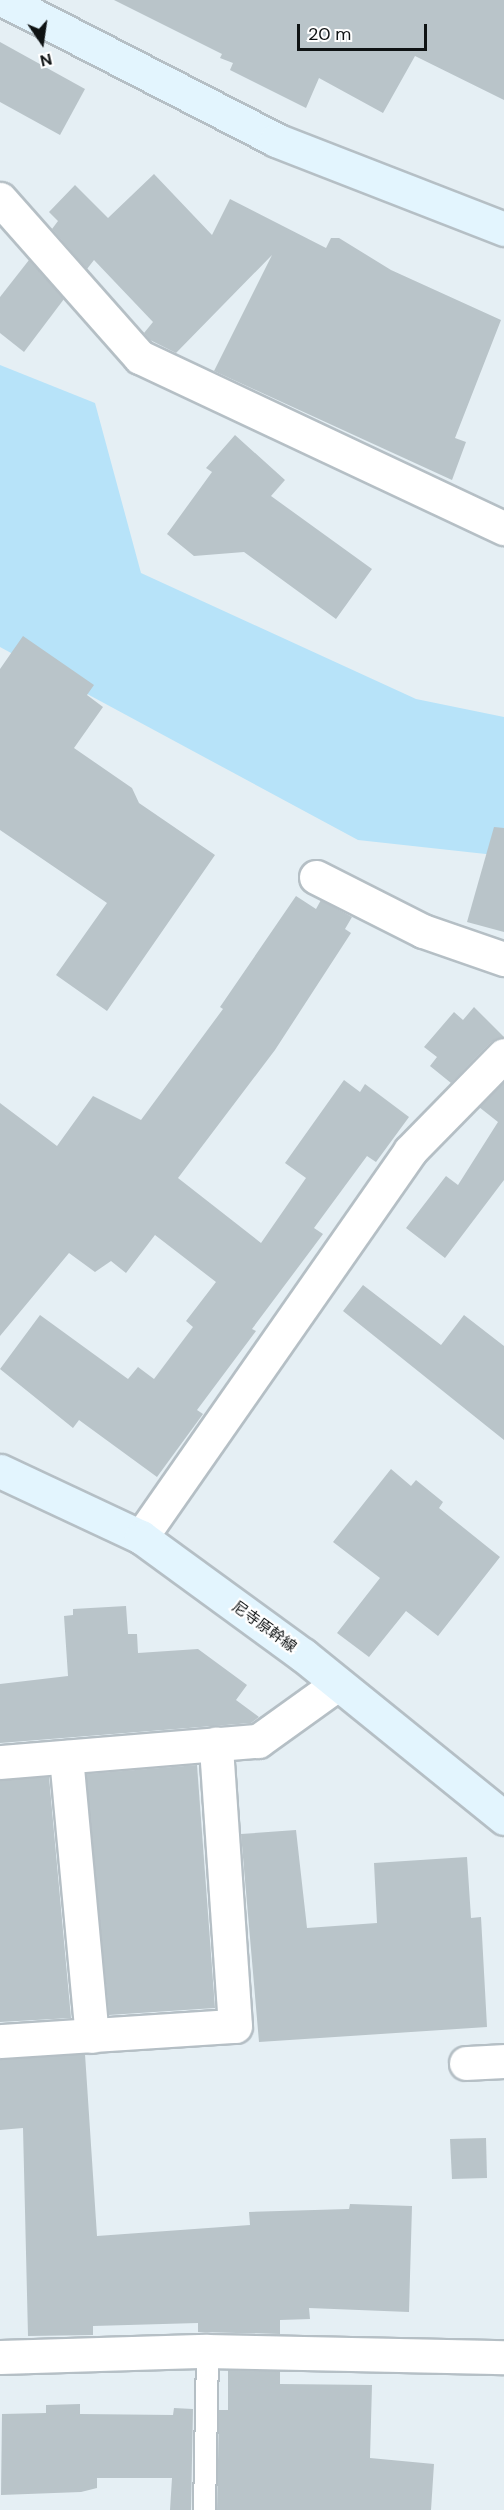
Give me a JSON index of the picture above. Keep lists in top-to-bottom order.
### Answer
{
  "streets": {
    "street": ["尼寺原幹線"]
  },
  "scale_bar": "20 m",
  "north": "bottom"
}
